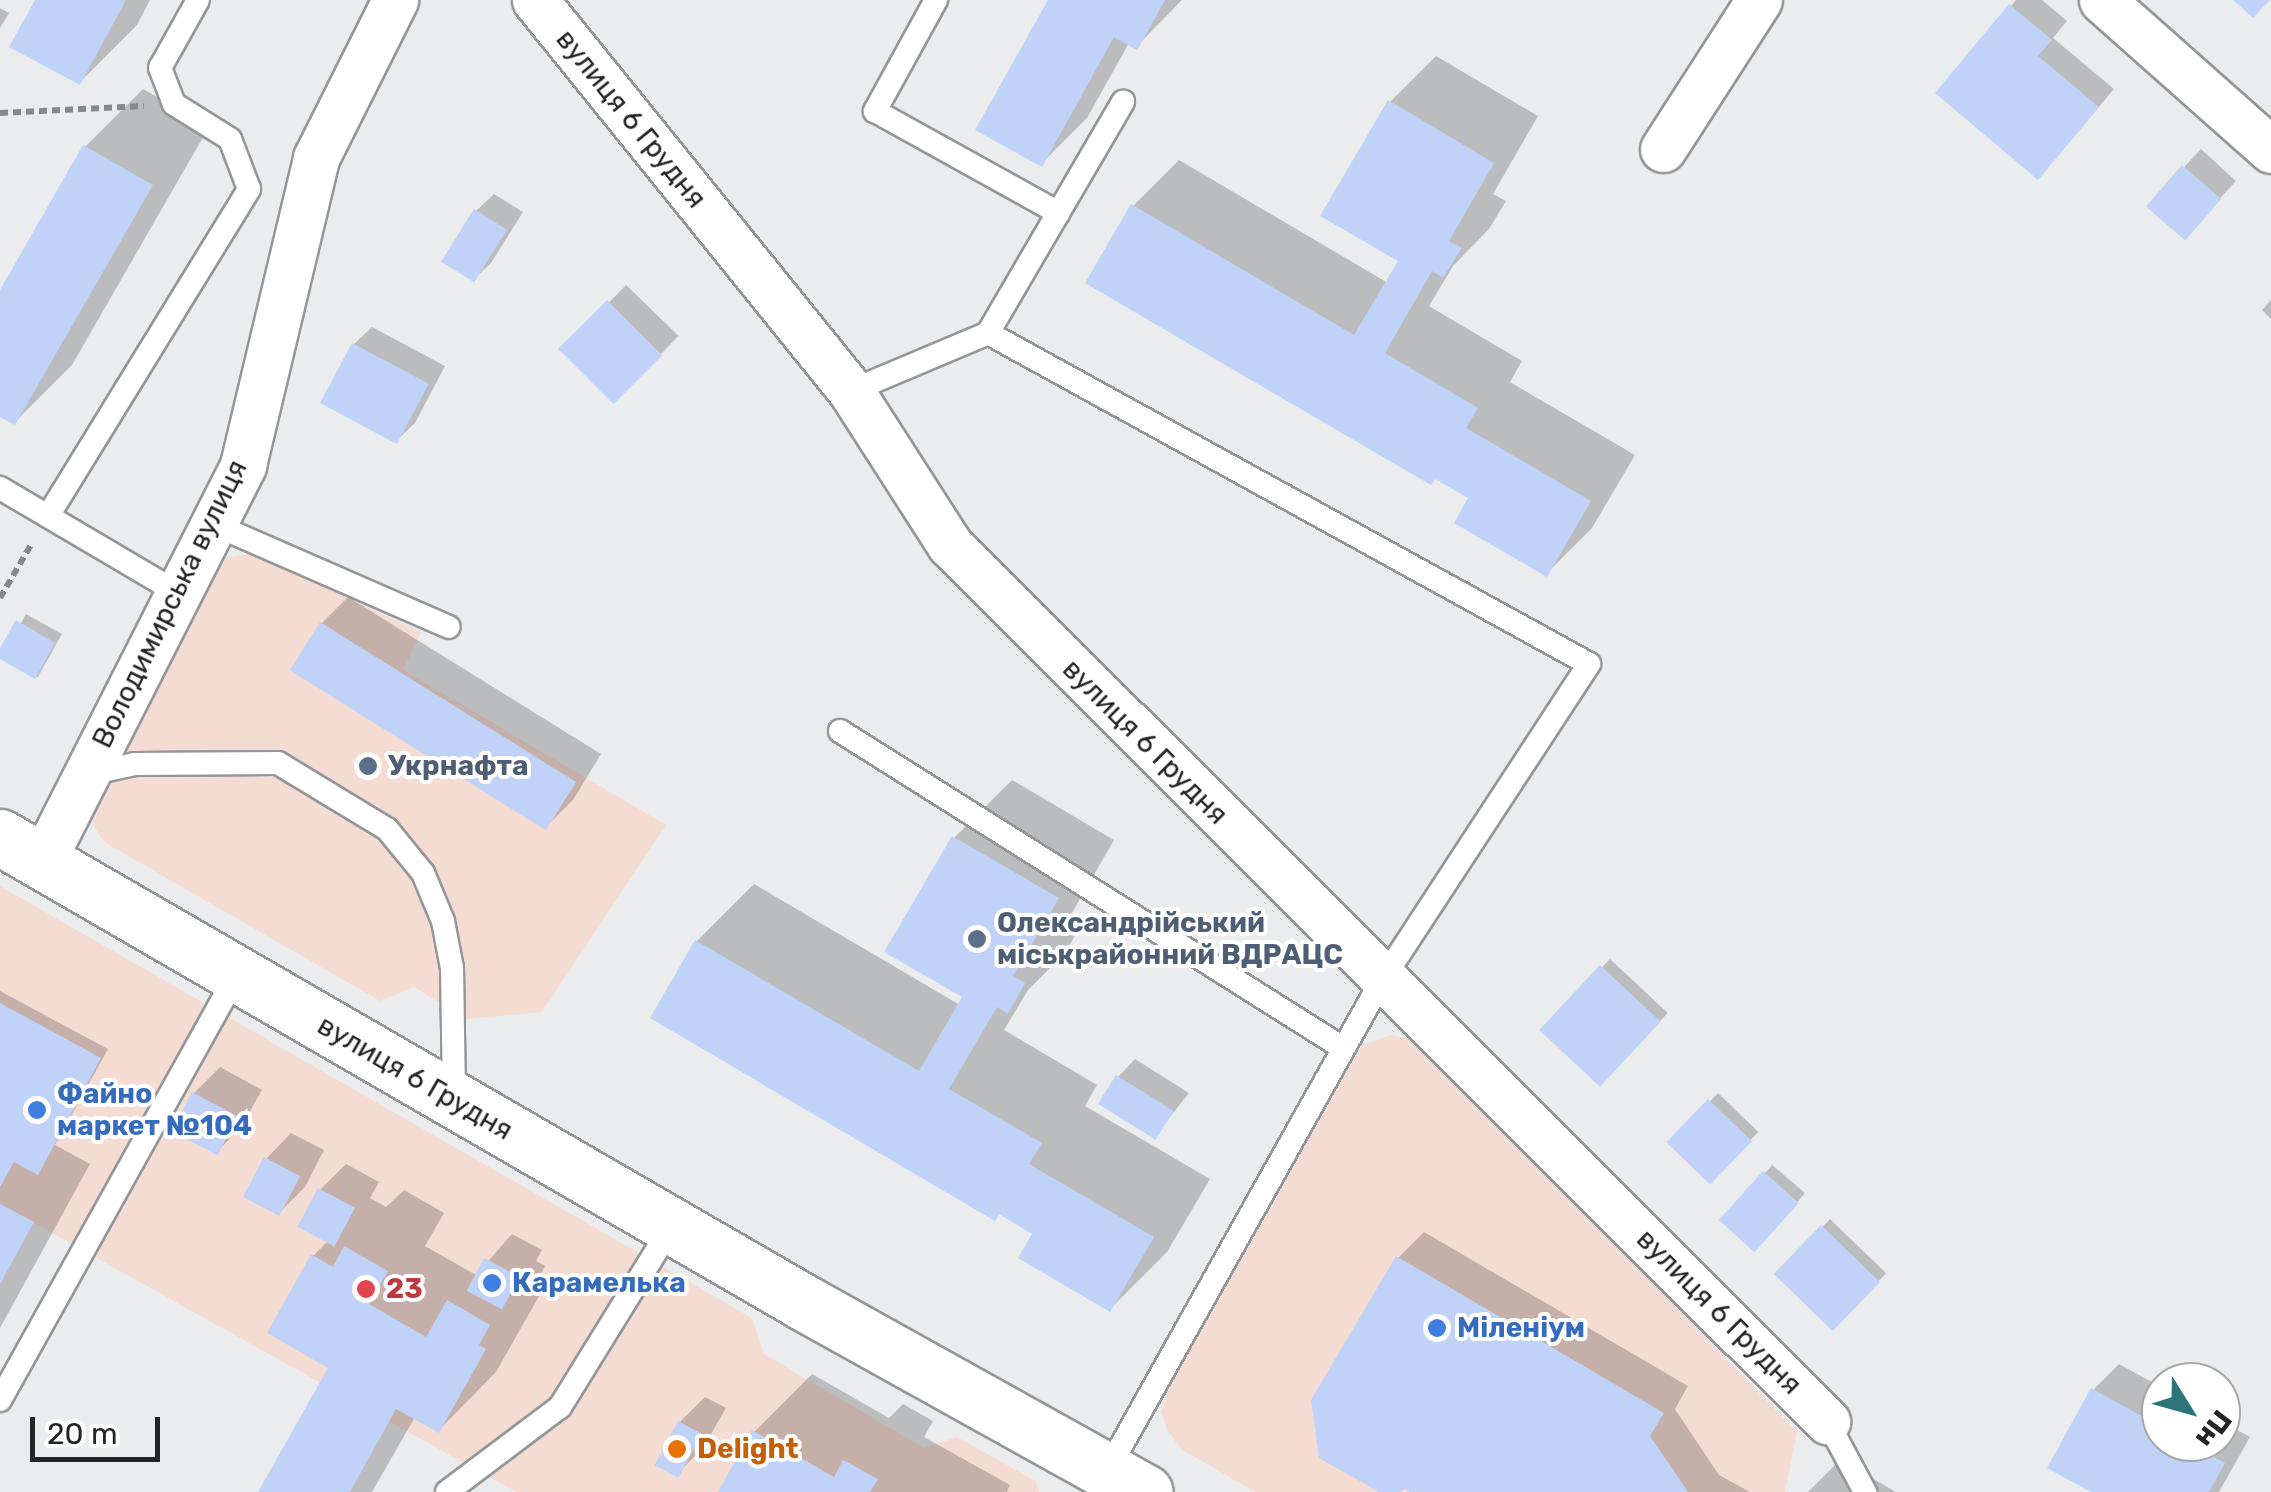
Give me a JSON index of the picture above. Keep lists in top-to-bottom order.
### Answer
{
  "streets": {
    "street": ["вулиця 6 Грудня", "Володимирська вулиця"]
  },
  "crossings": [
    ["вулиця 6 Грудня", "Володимирська вулиця"]
  ],
  "places": [
    "Укрнафта",
    "Олександрійський міськрайонний ВДРАЦС",
    "Файно маркет №104",
    "Карамелька",
    "23",
    "Міленіум",
    "Delight"
  ],
  "scale_bar": "20 m",
  "north": "bottom right"
}
